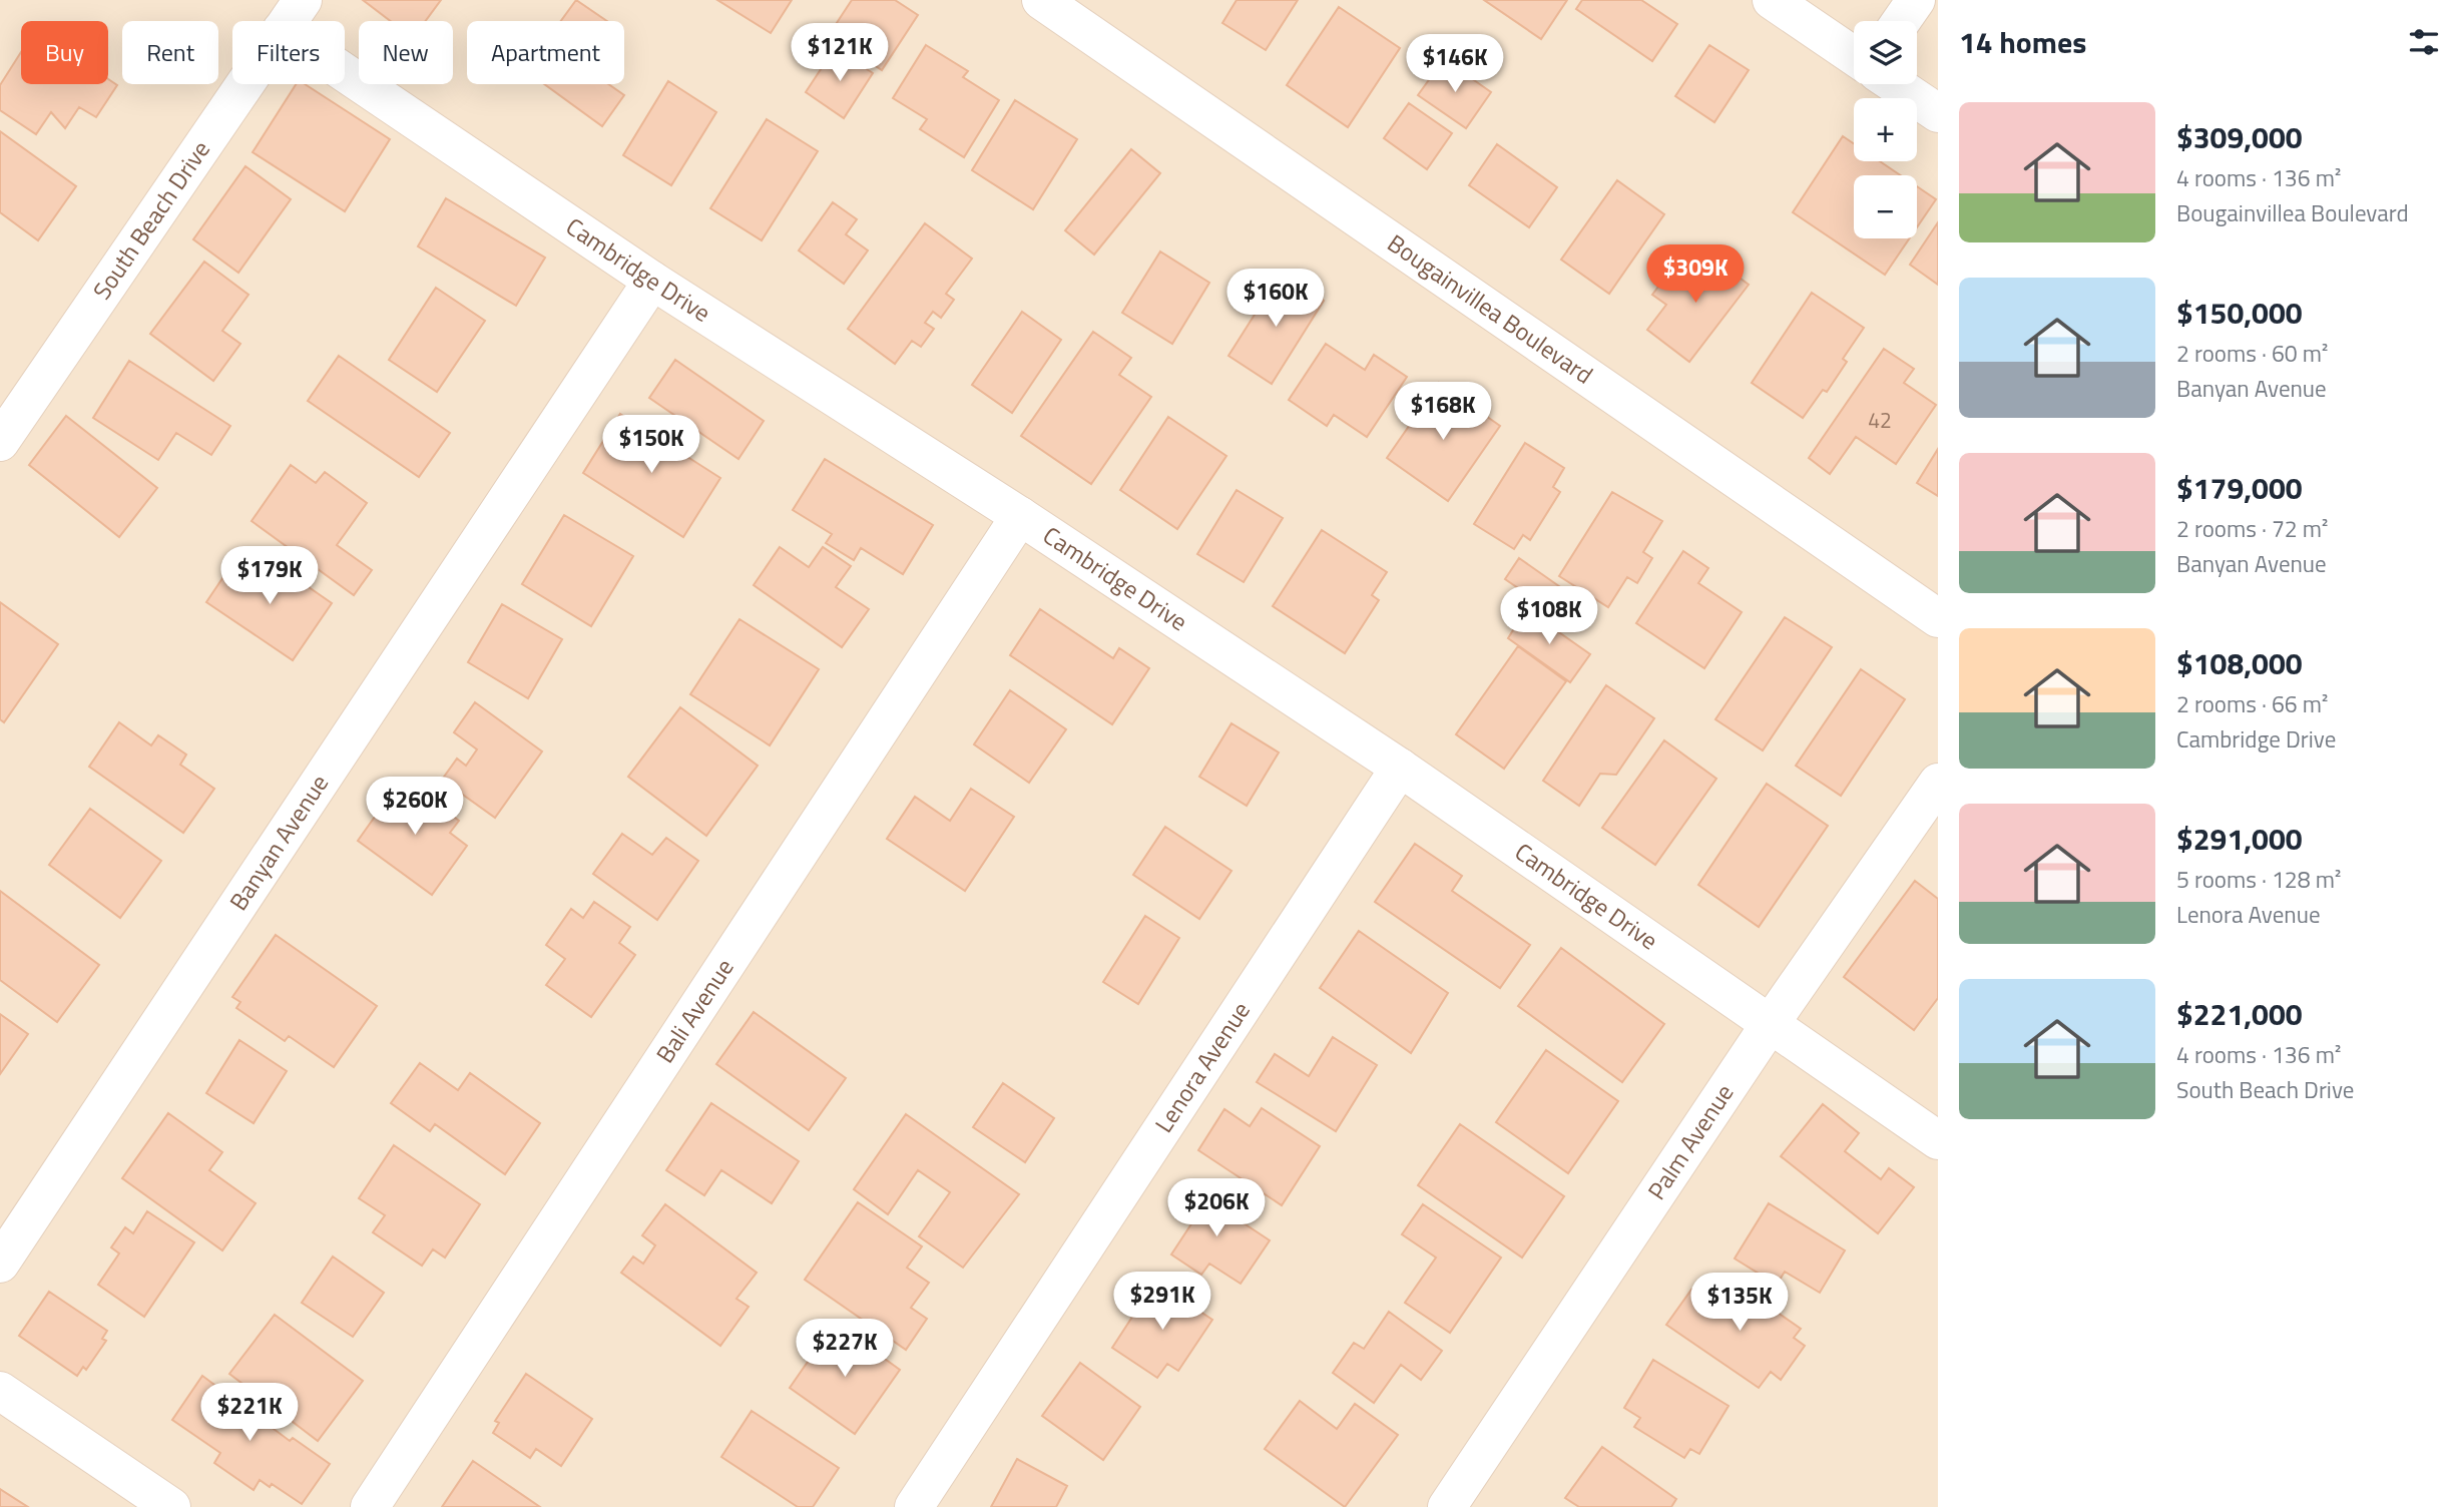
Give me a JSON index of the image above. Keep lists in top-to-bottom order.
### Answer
{
  "streets": {
    "street": [
      "South Beach Drive",
      "Cambridge Drive",
      "Bougainvillea Boulevard",
      "Banyan Avenue",
      "Bali Avenue",
      "Lenora Avenue",
      "Palm Avenue"
    ]
  },
  "crossings": [
    ["South Beach Drive", "Cambridge Drive"],
    ["Cambridge Drive", "Banyan Avenue"],
    ["Cambridge Drive", "Bali Avenue"],
    ["Cambridge Drive", "Lenora Avenue"],
    ["Cambridge Drive", "Palm Avenue"]
  ],
  "house_numbers": ["42"],
  "page": {
    "heading": "14 homes",
    "map_buttons": ["+", "−"],
    "chip": [
      "Buy",
      "Rent",
      "Filters",
      "New",
      "Apartment"
    ],
    "price": [
      "$121K",
      "$146K",
      "$309K",
      "$160K",
      "$168K",
      "$150K",
      "$179K",
      "$108K",
      "$260K",
      "$206K",
      "$291K",
      "$135K",
      "$227K",
      "$221K"
    ],
    "list": [
      {
        "name": "$309,000",
        "note": "4 rooms · 136 m² · Bougainvillea Boulevard"
      },
      {
        "name": "$150,000",
        "note": "2 rooms · 60 m² · Banyan Avenue"
      },
      {
        "name": "$179,000",
        "note": "2 rooms · 72 m² · Banyan Avenue"
      },
      {
        "name": "$108,000",
        "note": "2 rooms · 66 m² · Cambridge Drive"
      },
      {
        "name": "$291,000",
        "note": "5 rooms · 128 m² · Lenora Avenue"
      },
      {
        "name": "$221,000",
        "note": "4 rooms · 136 m² · South Beach Drive"
      }
    ]
  }
}
